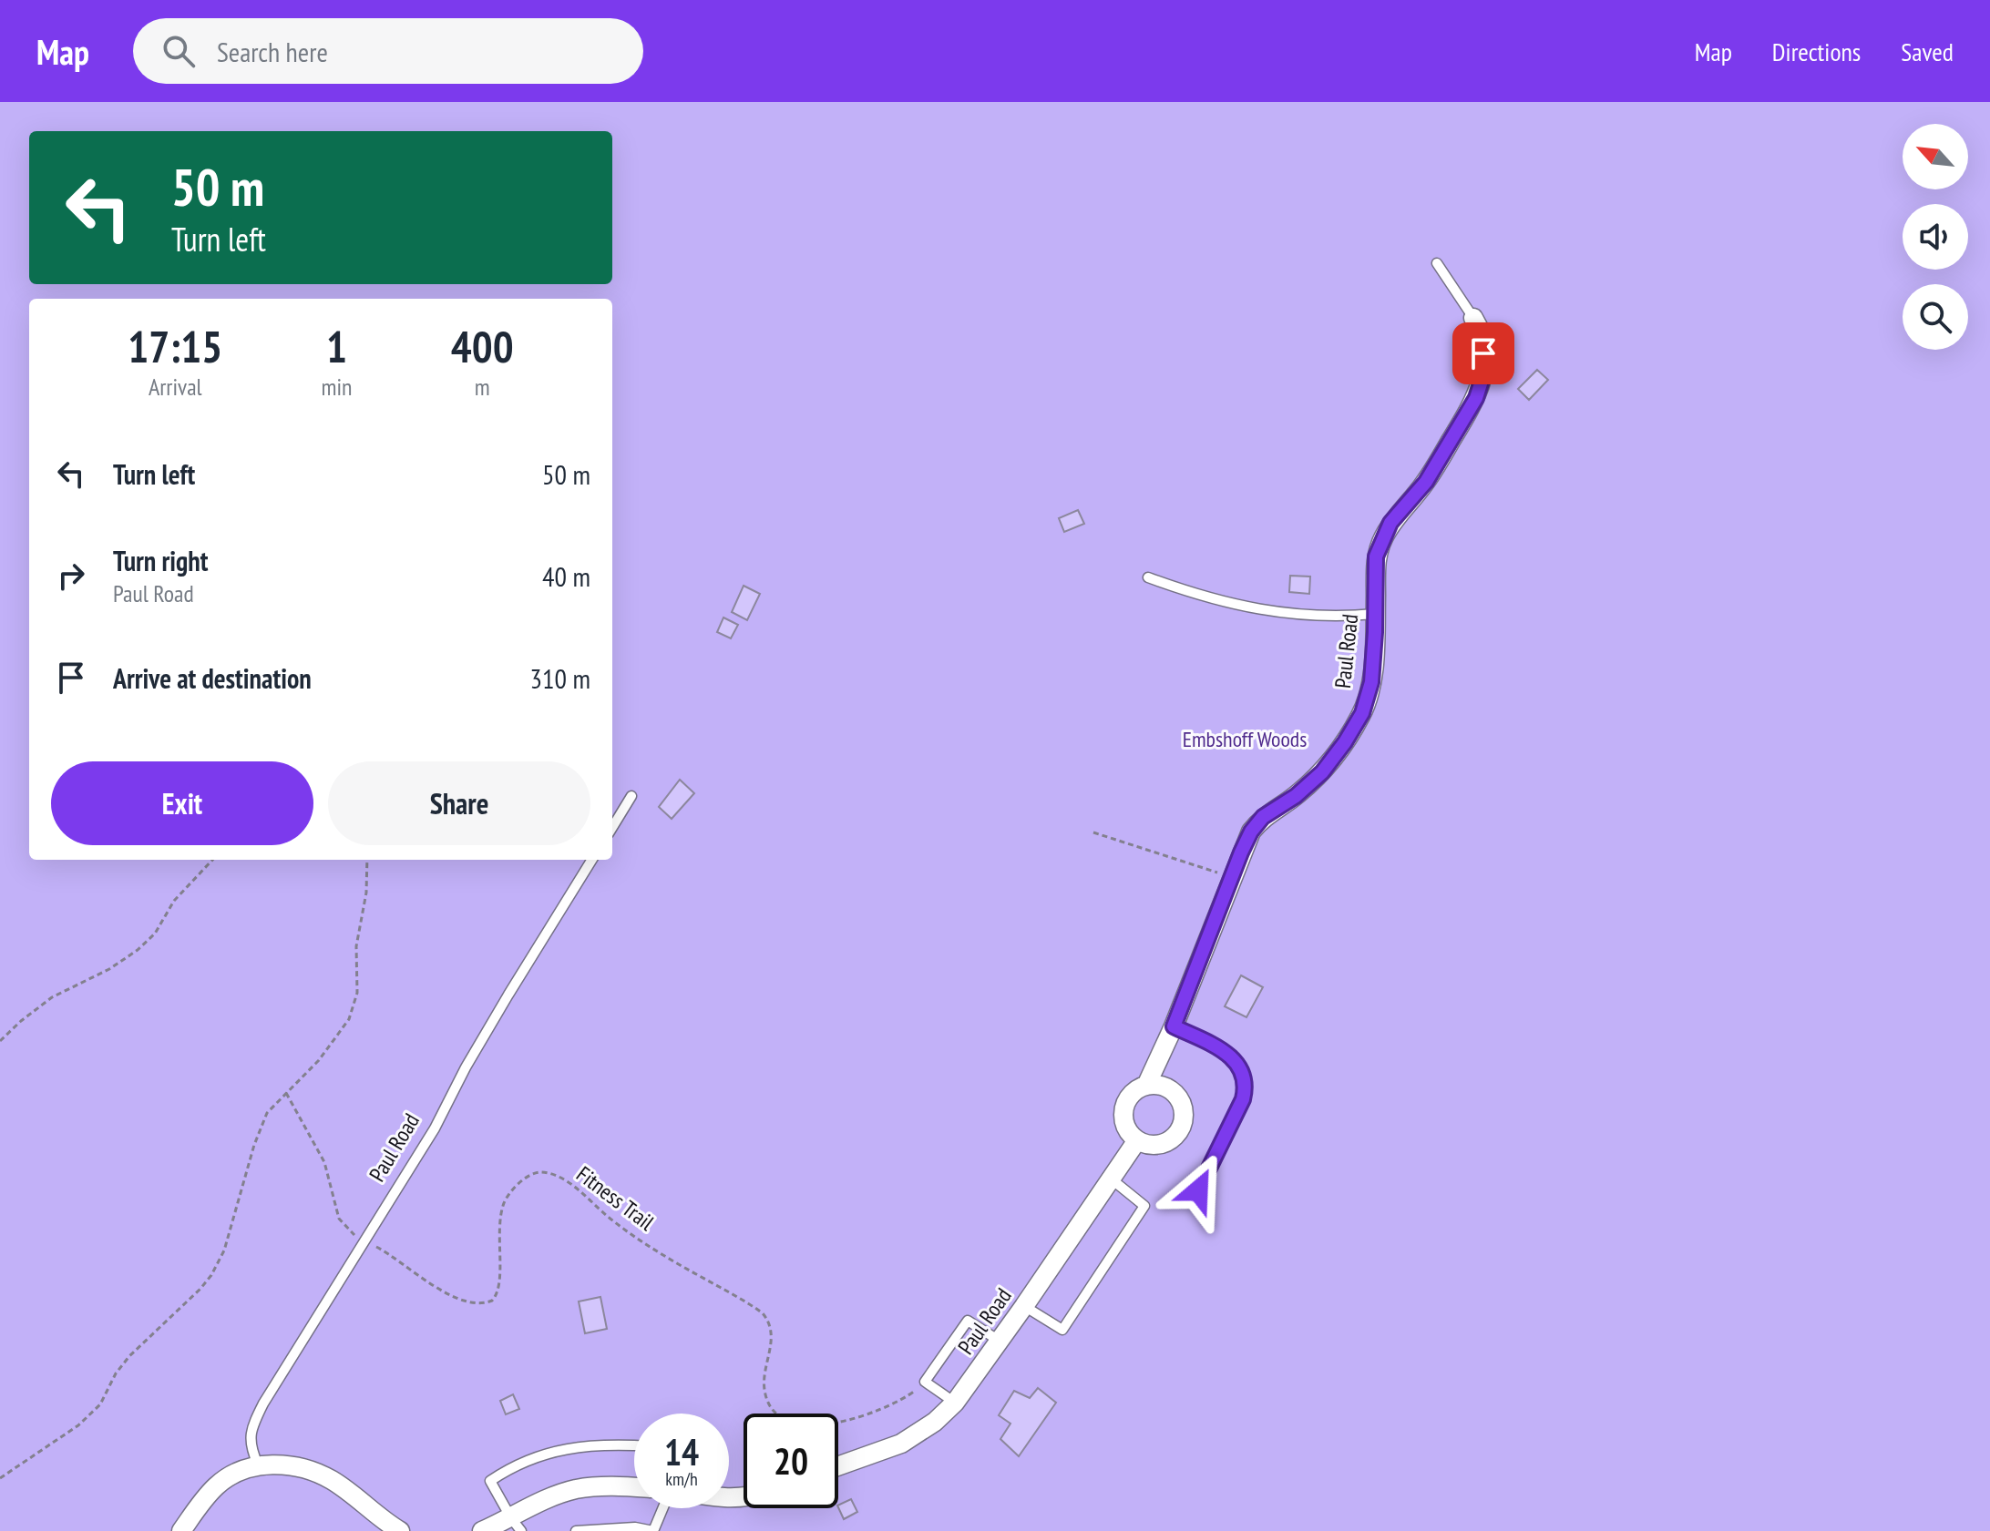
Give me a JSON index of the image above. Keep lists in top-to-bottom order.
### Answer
{
  "streets": {
    "street": ["Paul Road"],
    "path": ["Fitness Trail"]
  },
  "crossings": [
    ["Paul Road", "Fitness Trail"]
  ],
  "parks": ["Embshoff Woods"],
  "north": "top left",
  "page": {
    "header": "Map",
    "search": "Search here",
    "nav": ["Map", "Directions", "Saved"],
    "turn": ["50 m", "Turn left"],
    "eta": [
      "17:15",
      "Arrival",
      "1",
      "min",
      "400",
      "m"
    ],
    "list": [
      {
        "name": "Turn left",
        "value": "50 m"
      },
      {
        "name": "Turn right",
        "note": "Paul Road",
        "value": "40 m"
      },
      {
        "name": "Arrive at destination",
        "value": "310 m"
      }
    ],
    "buttons": ["Exit", "Share"],
    "speed": "14 km/h",
    "limit": "20"
  }
}
